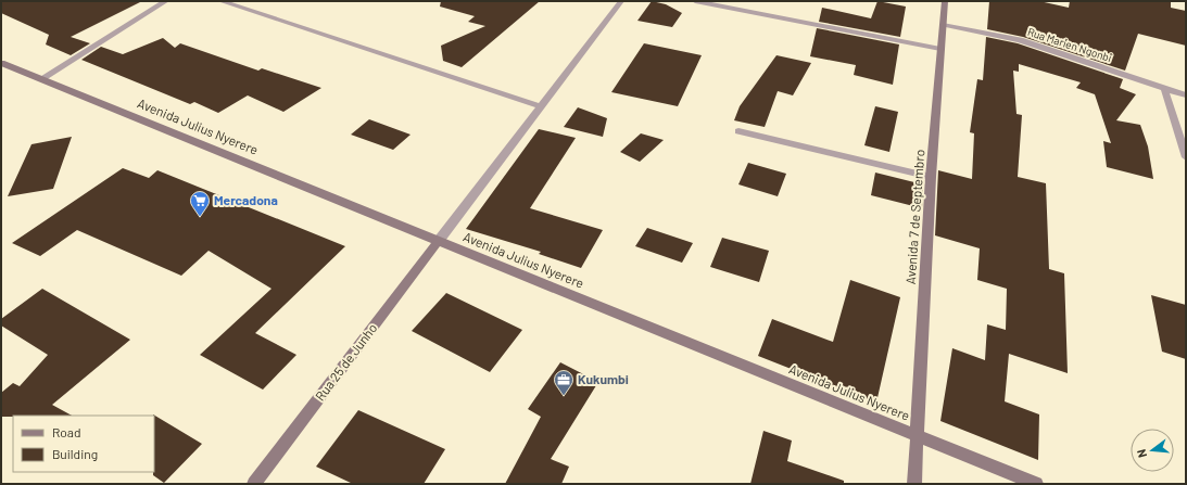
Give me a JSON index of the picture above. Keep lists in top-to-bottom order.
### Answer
{
  "streets": {
    "street": [
      "Rua Marien Ngonbi",
      "Avenida Julius Nyerere",
      "Avenida 7 de Septembro",
      "Rua 25 de Junho"
    ]
  },
  "crossings": [
    ["Rua Marien Ngonbi", "Avenida 7 de Septembro"],
    ["Avenida Julius Nyerere", "Avenida 7 de Septembro"],
    ["Avenida Julius Nyerere", "Rua 25 de Junho"]
  ],
  "places": {
    "supermarket": ["Mercadona"],
    "office": ["Kukumbi"]
  },
  "legend": ["Road", "Building"],
  "north": "left"
}
